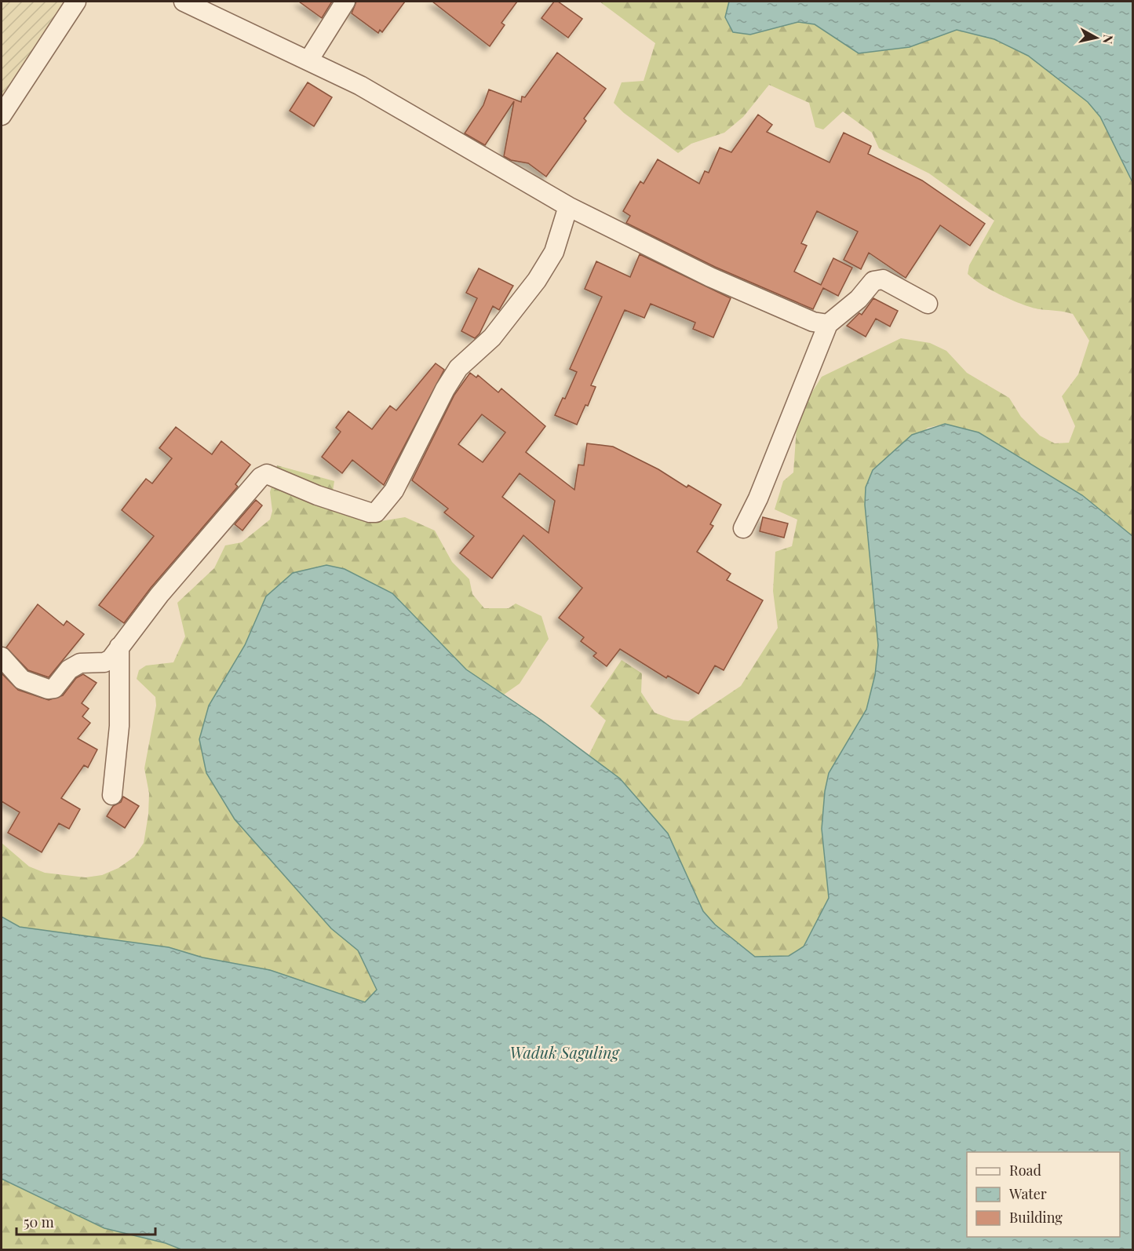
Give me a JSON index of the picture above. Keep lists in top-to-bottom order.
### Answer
{
  "water": ["Waduk Saguling"],
  "legend": ["Road", "Water", "Building"],
  "scale_bar": "50 m",
  "north": "right"
}
